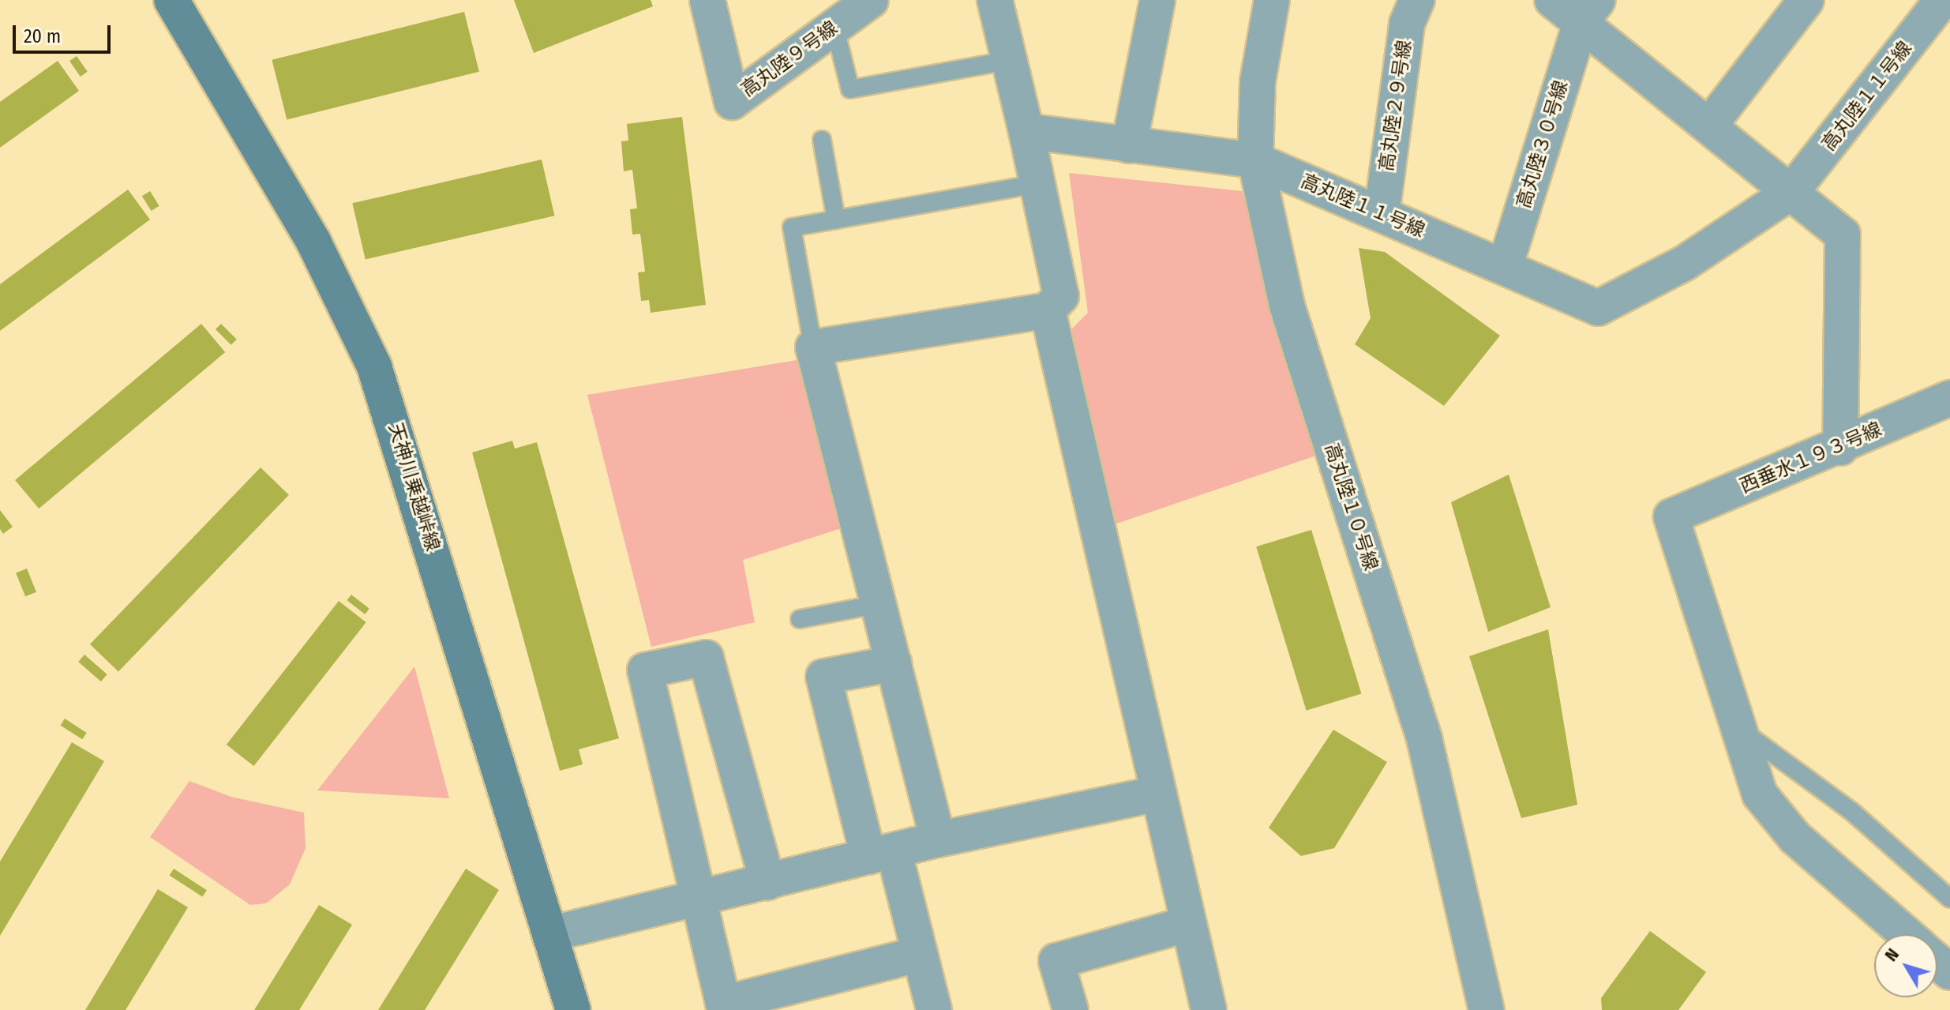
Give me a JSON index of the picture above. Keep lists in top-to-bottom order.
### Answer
{
  "streets": {
    "street": [
      "高丸陸９号線",
      "高丸陸１１号線",
      "高丸陸２９号線",
      "高丸陸３０号線",
      "西垂水１９３号線",
      "天神川乗越峠線",
      "高丸陸１０号線"
    ]
  },
  "crossings": [
    ["高丸陸１１号線", "高丸陸２９号線"],
    ["高丸陸１１号線", "高丸陸３０号線"],
    ["高丸陸１１号線", "高丸陸１０号線"]
  ],
  "scale_bar": "20 m",
  "north": "top left"
}
